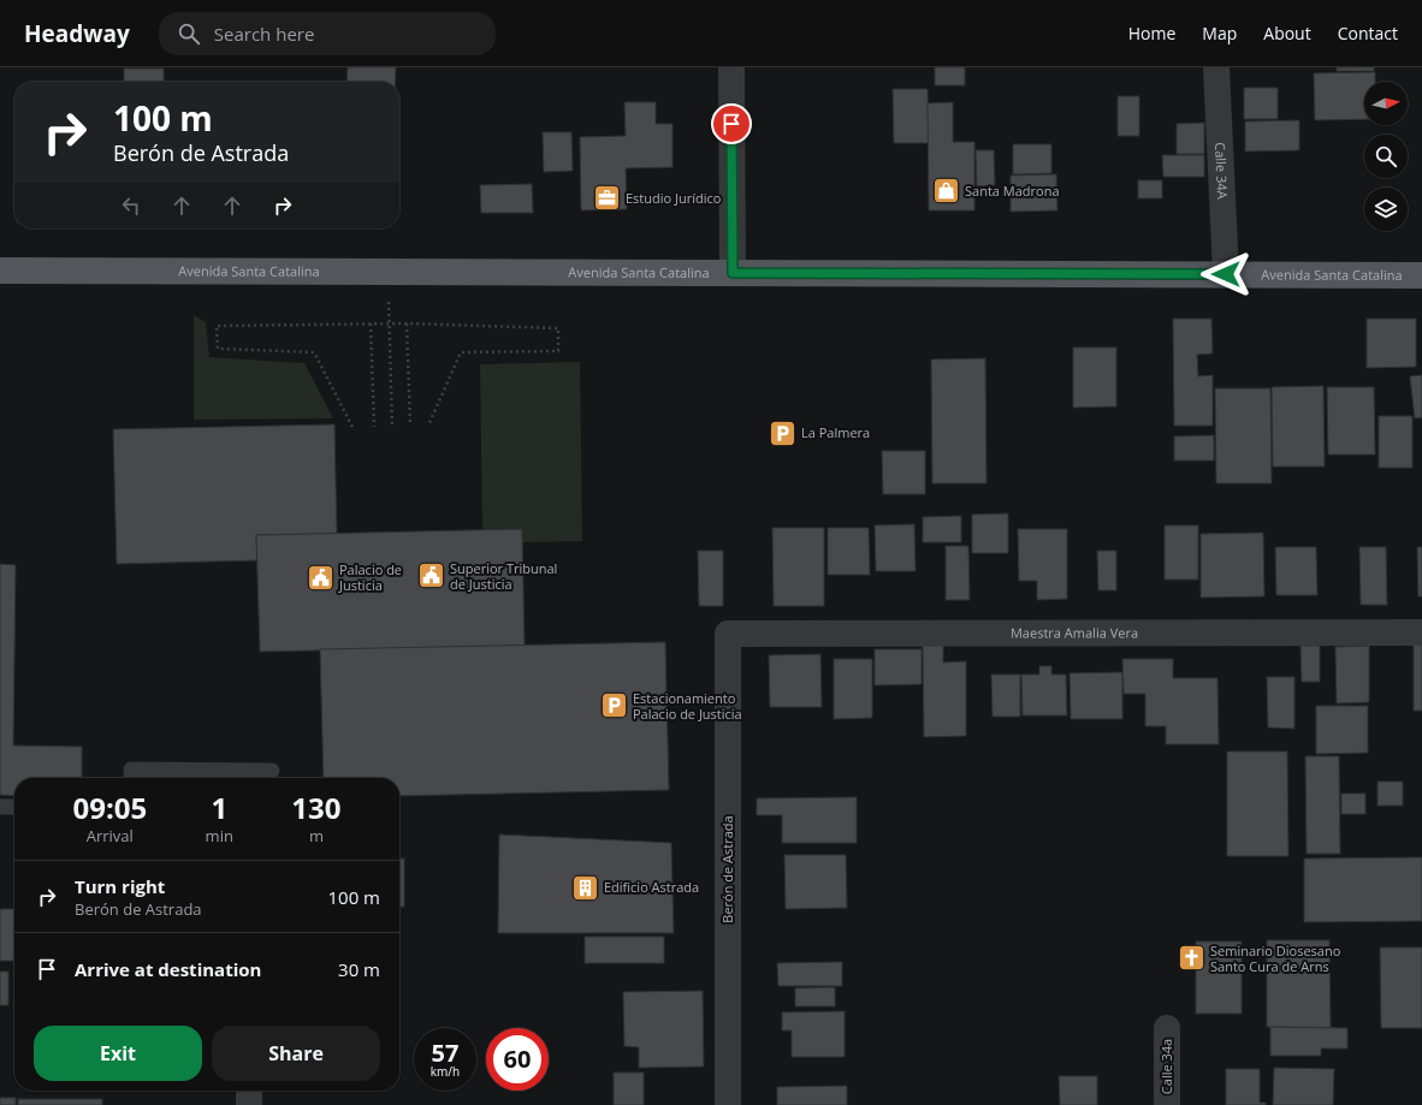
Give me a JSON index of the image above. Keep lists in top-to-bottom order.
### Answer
{
  "streets": {
    "main road": ["Avenida Santa Catalina"],
    "street": [
      "Calle 34A",
      "Maestra Amalia Vera",
      "Berón de Astrada",
      "Calle 34a"
    ]
  },
  "crossings": [
    ["Calle 34A", "Avenida Santa Catalina"],
    ["Maestra Amalia Vera", "Berón de Astrada"]
  ],
  "places": {
    "shop": ["Santa Madrona"],
    "office": ["Estudio Jurídico"],
    "parking": ["La Palmera", "Estacionamiento Palacio de Justicia"],
    "public building": ["Superior Tribunal de Justicia", "Palacio de Justicia"],
    "building": ["Edificio Astrada"],
    "church": ["Seminario Diosesano Santo Cura de Arns"]
  },
  "north": "right",
  "page": {
    "header": "Headway",
    "search": "Search here",
    "nav": [
      "Home",
      "Map",
      "About",
      "Contact"
    ],
    "turn": ["100 m", "Berón de Astrada"],
    "eta": [
      "09:05",
      "Arrival",
      "1",
      "min",
      "130",
      "m"
    ],
    "list": [
      {
        "name": "Turn right",
        "note": "Berón de Astrada",
        "value": "100 m"
      },
      {
        "name": "Arrive at destination",
        "value": "30 m"
      }
    ],
    "buttons": ["Exit", "Share"],
    "speed": "57 km/h",
    "limit": "60"
  }
}
